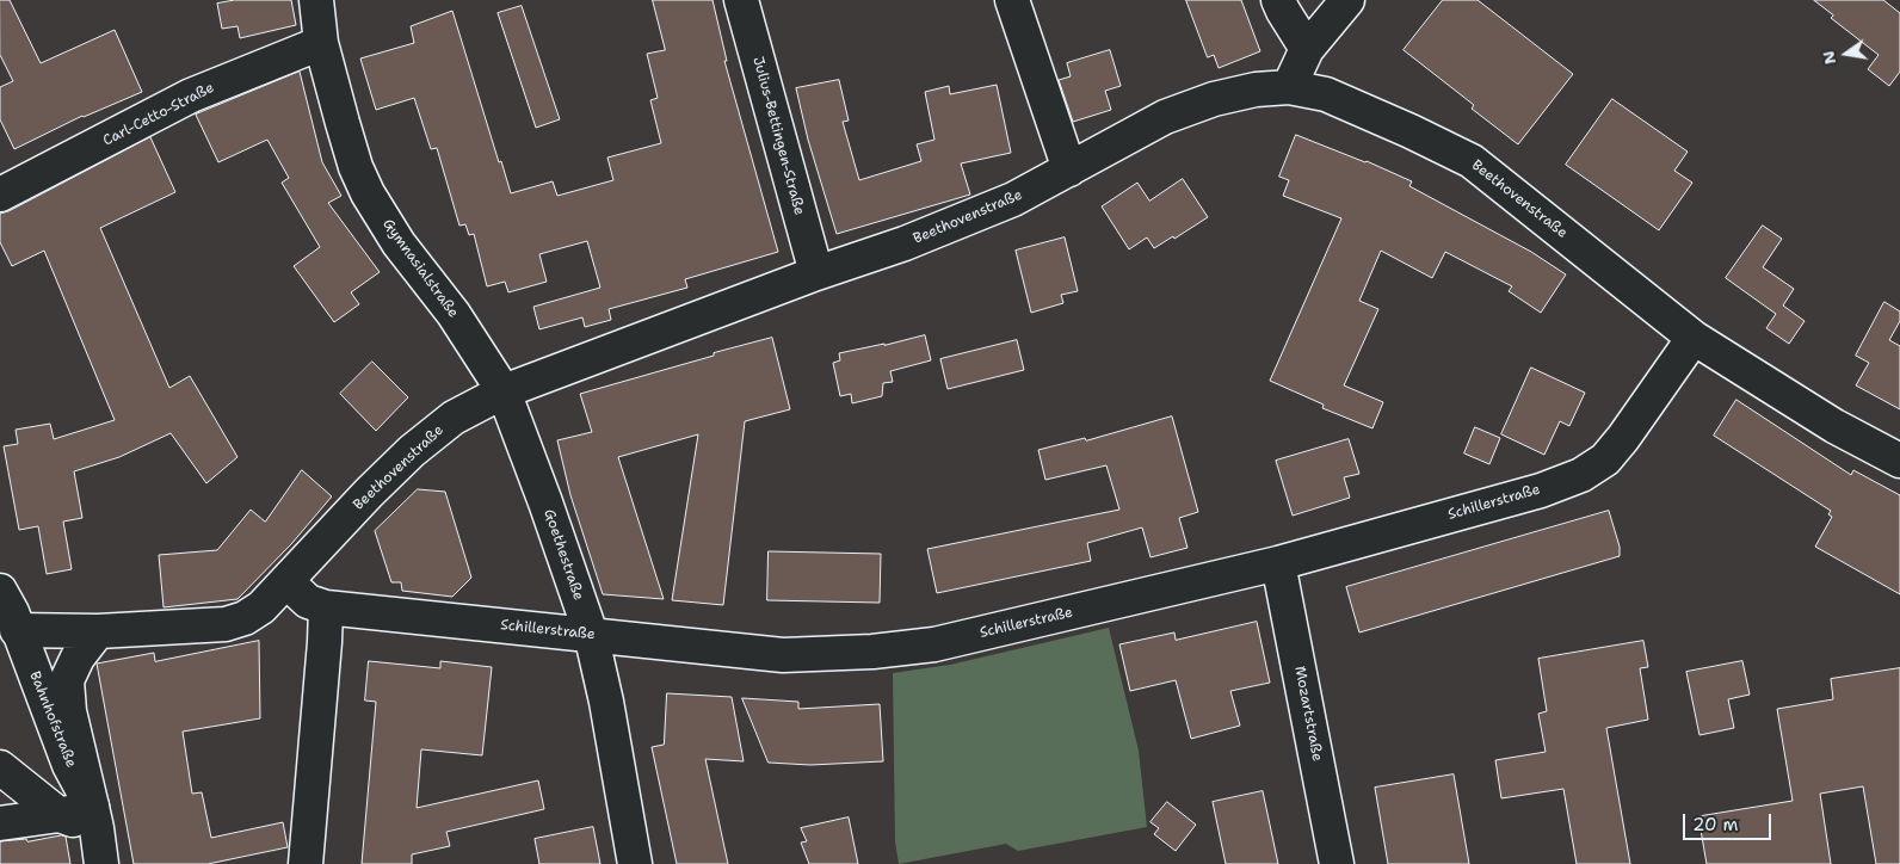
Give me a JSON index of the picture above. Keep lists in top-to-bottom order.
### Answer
{
  "streets": {
    "street": [
      "Carl-Cetto-Straße",
      "Julius-Bettingen-Straße",
      "Beethovenstraße",
      "Gymnasialstraße",
      "Schillerstraße",
      "Goethestraße",
      "Mozartstraße",
      "Bahnhofstraße"
    ]
  },
  "crossings": [
    ["Carl-Cetto-Straße", "Gymnasialstraße"],
    ["Julius-Bettingen-Straße", "Beethovenstraße"],
    ["Beethovenstraße", "Gymnasialstraße"],
    ["Beethovenstraße", "Schillerstraße"],
    ["Beethovenstraße", "Goethestraße"],
    ["Beethovenstraße", "Bahnhofstraße"],
    ["Gymnasialstraße", "Goethestraße"],
    ["Schillerstraße", "Goethestraße"],
    ["Schillerstraße", "Mozartstraße"]
  ],
  "scale_bar": "20 m",
  "north": "left"
}
